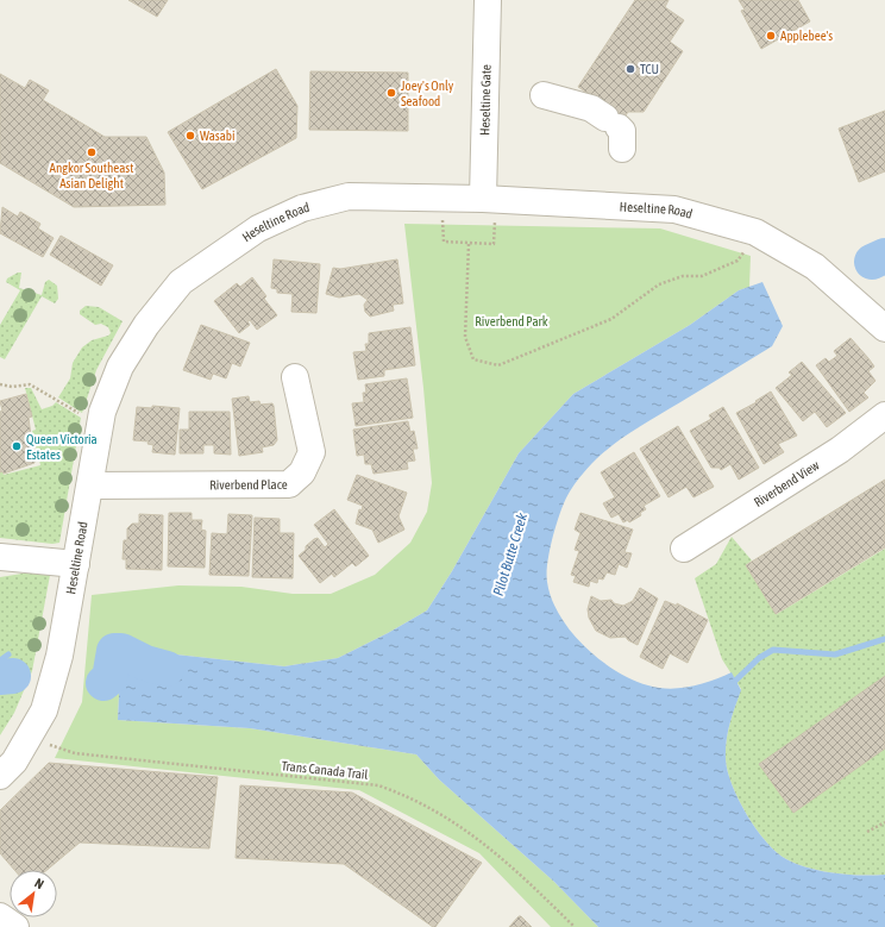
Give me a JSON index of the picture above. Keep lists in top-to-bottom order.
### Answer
{
  "streets": {
    "street": [
      "Heseltine Gate",
      "Heseltine Road",
      "Riverbend Place",
      "Riverbend View"
    ],
    "path": ["Trans Canada Trail"]
  },
  "crossings": [
    ["Heseltine Gate", "Heseltine Road"],
    ["Heseltine Road", "Riverbend Place"],
    ["Heseltine Road", "Trans Canada Trail"]
  ],
  "water": ["Pilot Butte Creek"],
  "parks": ["Riverbend Park"],
  "places": [
    "Applebee's",
    "TCU",
    "Joey's Only Seafood",
    "Wasabi",
    "Angkor Southeast Asian Delight",
    "Queen Victoria Estates"
  ],
  "north": "top right"
}
